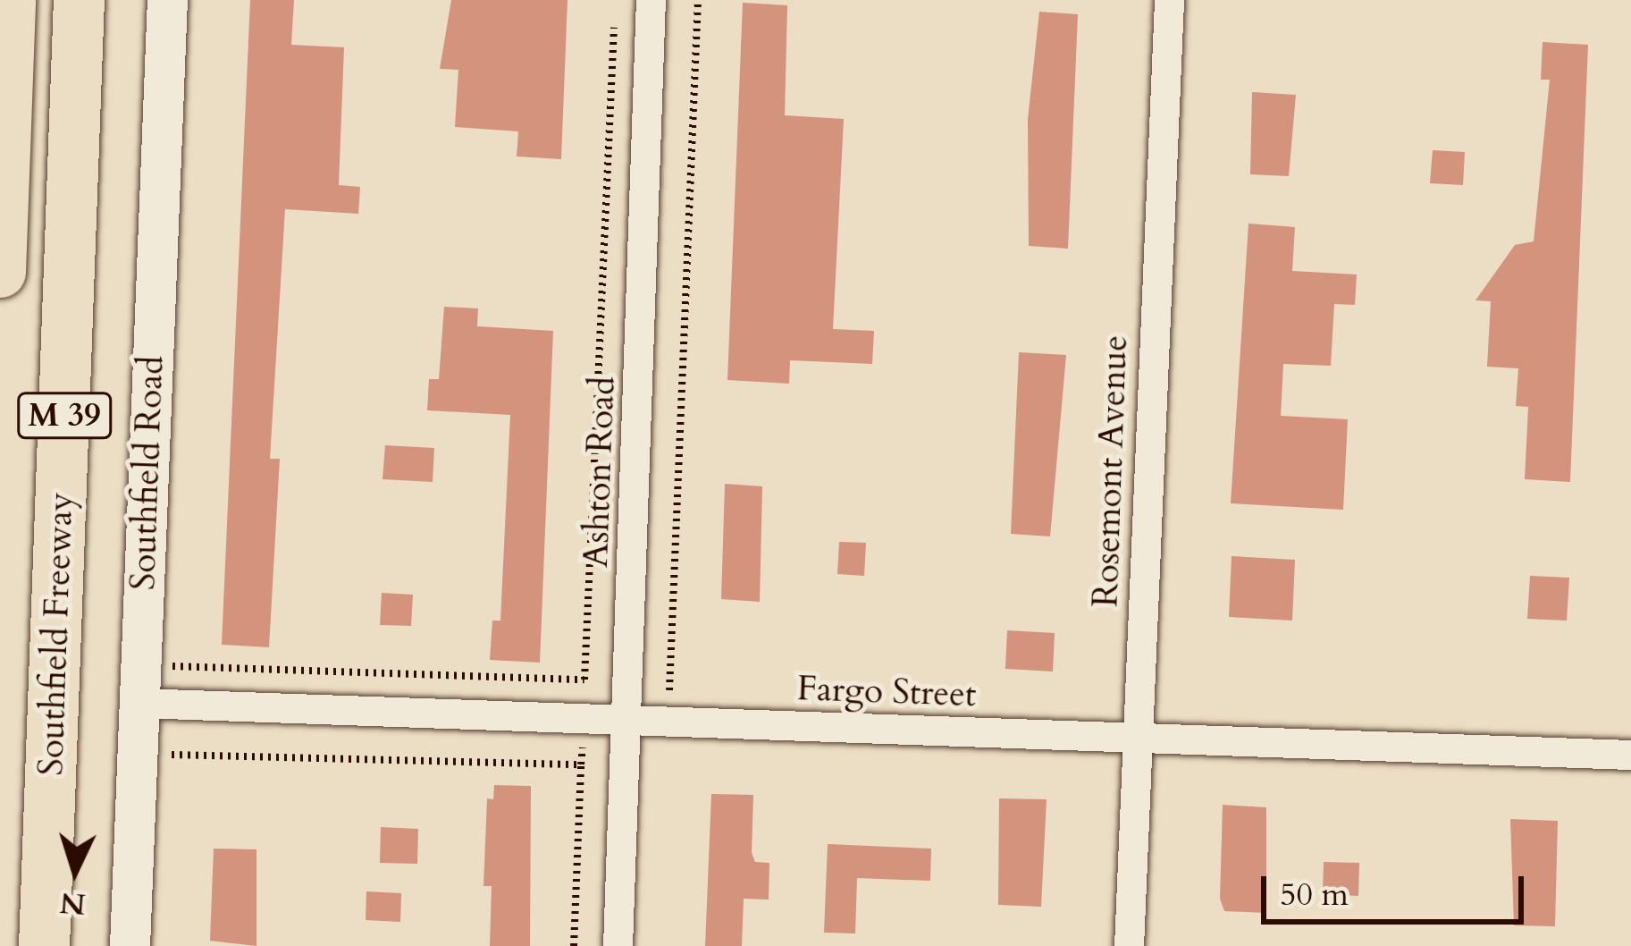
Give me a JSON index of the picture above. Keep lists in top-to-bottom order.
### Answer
{
  "streets": {
    "highway": ["M 39", "Southfield Freeway"],
    "main road": ["Southfield Road"],
    "street": ["Rosemont Avenue", "Ashton Road", "Fargo Street"]
  },
  "crossings": [
    ["Rosemont Avenue", "Fargo Street"],
    ["Ashton Road", "Fargo Street"],
    ["Southfield Road", "Fargo Street"]
  ],
  "scale_bar": "50 m",
  "north": "bottom"
}
